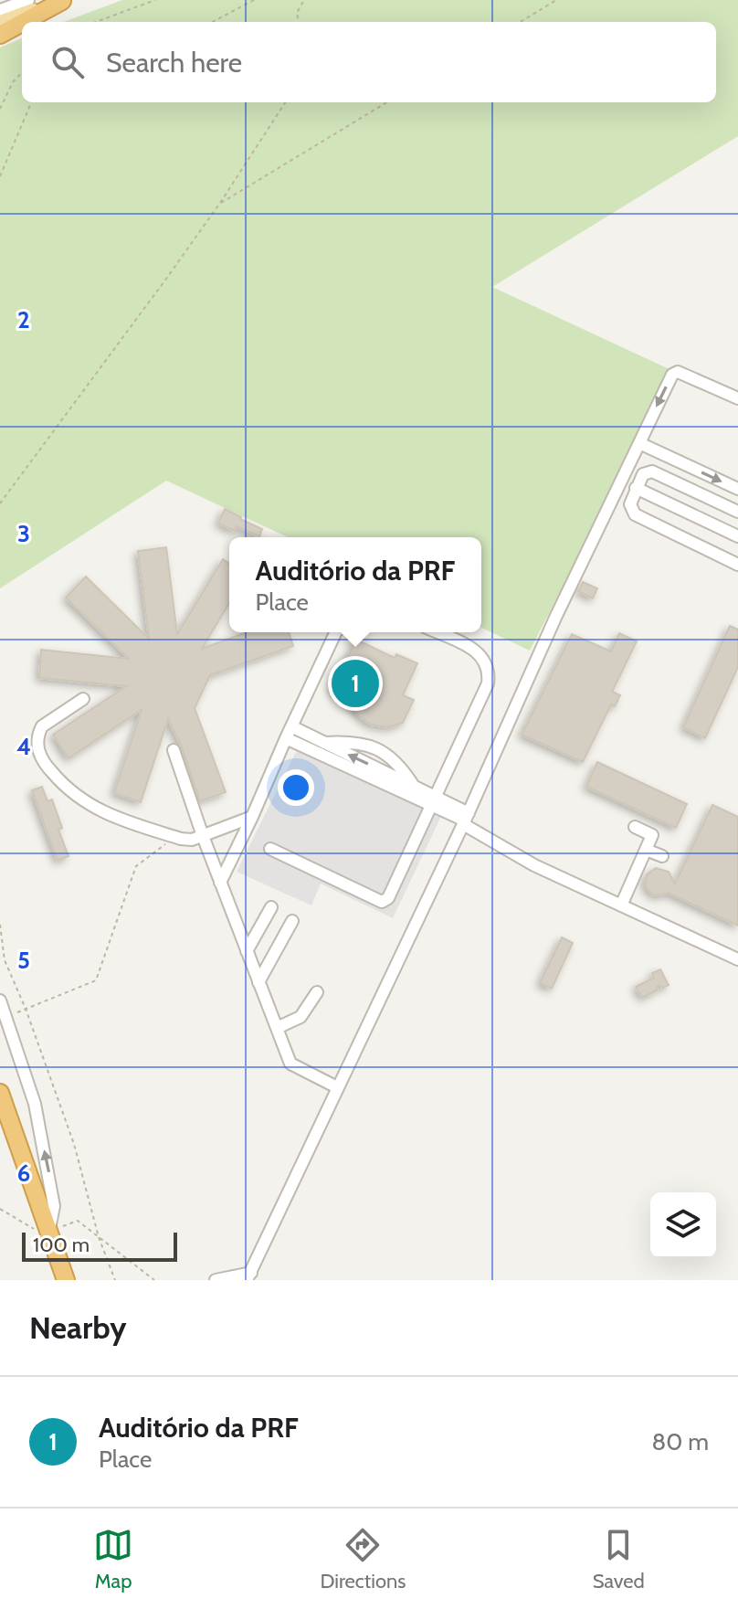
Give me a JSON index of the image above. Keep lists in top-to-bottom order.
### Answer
{
  "scale_bar": "100 m",
  "page": {
    "search": "Search here",
    "popup": ["Auditório da PRF", "Place"],
    "pins": "1",
    "scale": "100 m",
    "heading": "Nearby",
    "list": [
      {
        "mark": "1",
        "name": "Auditório da PRF",
        "note": "Place",
        "value": "80 m"
      }
    ],
    "nav": ["Map", "Directions", "Saved"]
  },
  "grid": {
    "rows": [
      "2",
      "3",
      "4",
      "5",
      "6"
    ]
  }
}
